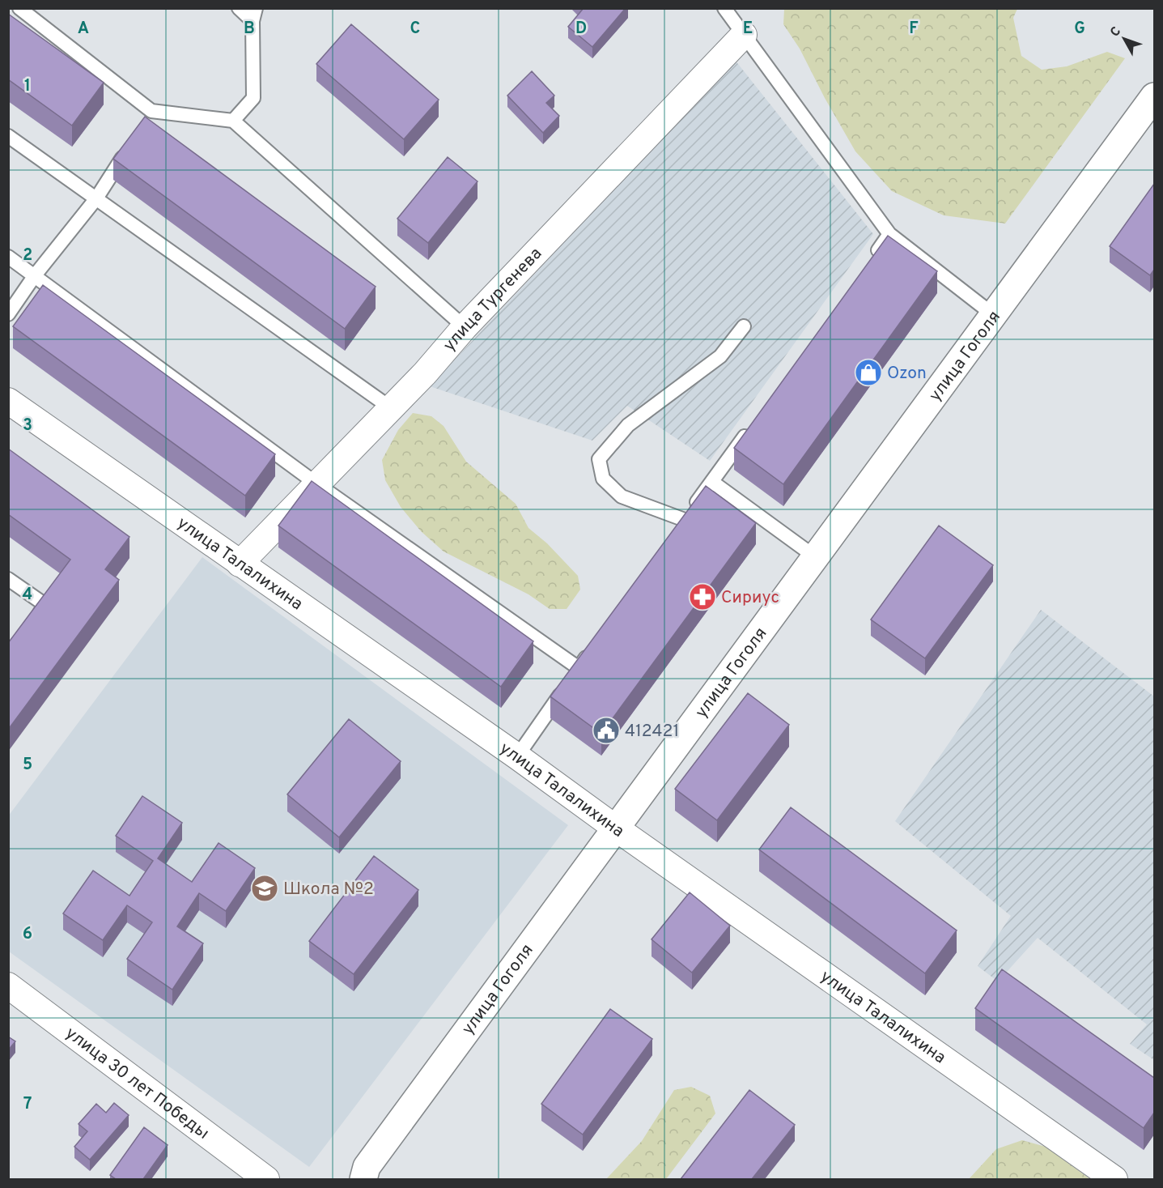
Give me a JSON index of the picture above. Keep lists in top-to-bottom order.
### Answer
{
  "streets": {
    "street": [
      "улица Тургенева",
      "улица Гоголя",
      "улица Талалихина",
      "улица 30 лет Победы"
    ]
  },
  "crossings": [
    ["улица Тургенева", "улица Талалихина"],
    ["улица Гоголя", "улица Талалихина"]
  ],
  "places": {
    "shop": ["Ozon"],
    "pharmacy": ["Сириус"],
    "public building": ["412421"],
    "school or university": ["Школа №2"]
  },
  "north": "top left",
  "grid": {
    "columns": [
      "A",
      "B",
      "C",
      "D",
      "E",
      "F",
      "G"
    ],
    "rows": [
      "1",
      "2",
      "3",
      "4",
      "5",
      "6",
      "7"
    ]
  }
}
